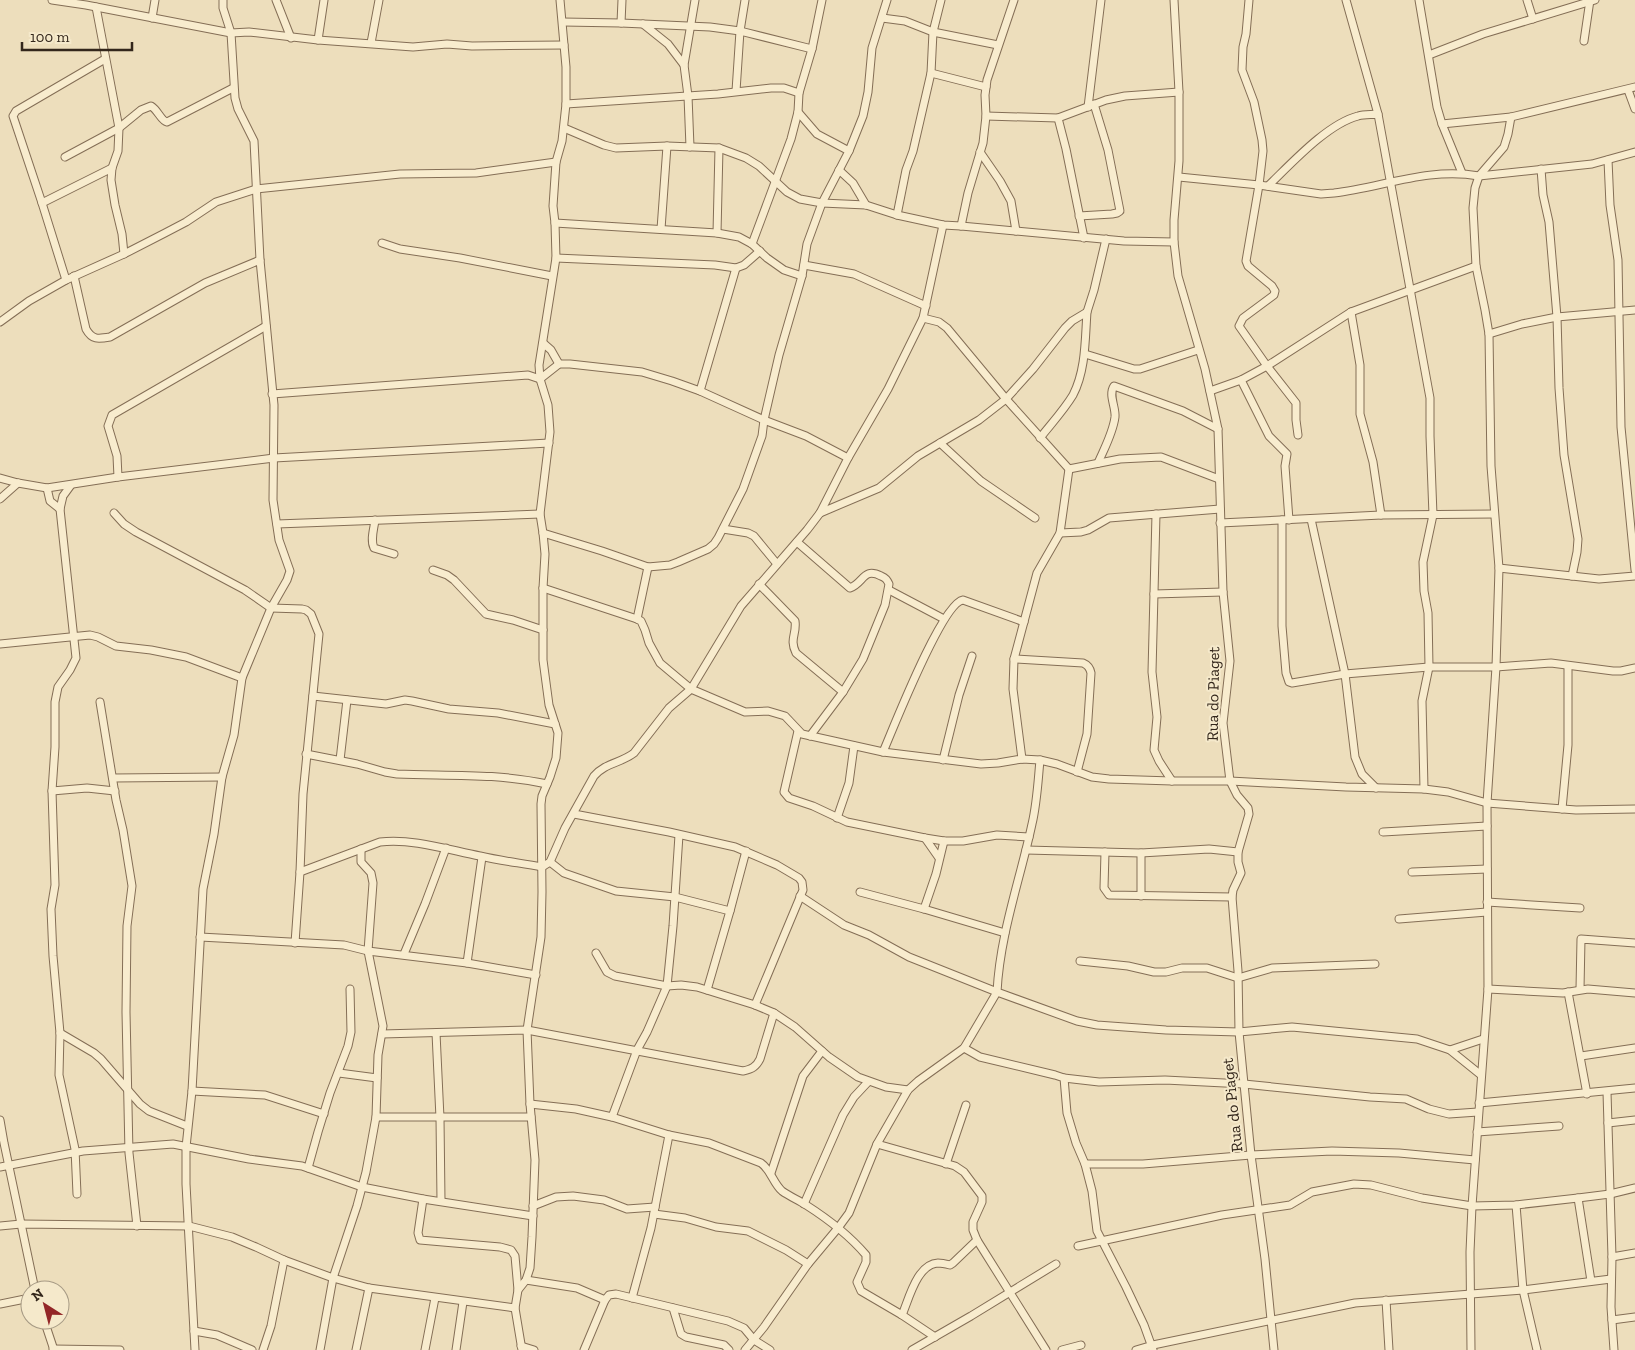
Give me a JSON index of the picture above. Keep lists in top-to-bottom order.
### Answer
{
  "streets": {
    "street": ["Rua do Piaget"]
  },
  "scale_bar": "100 m",
  "north": "top left"
}
